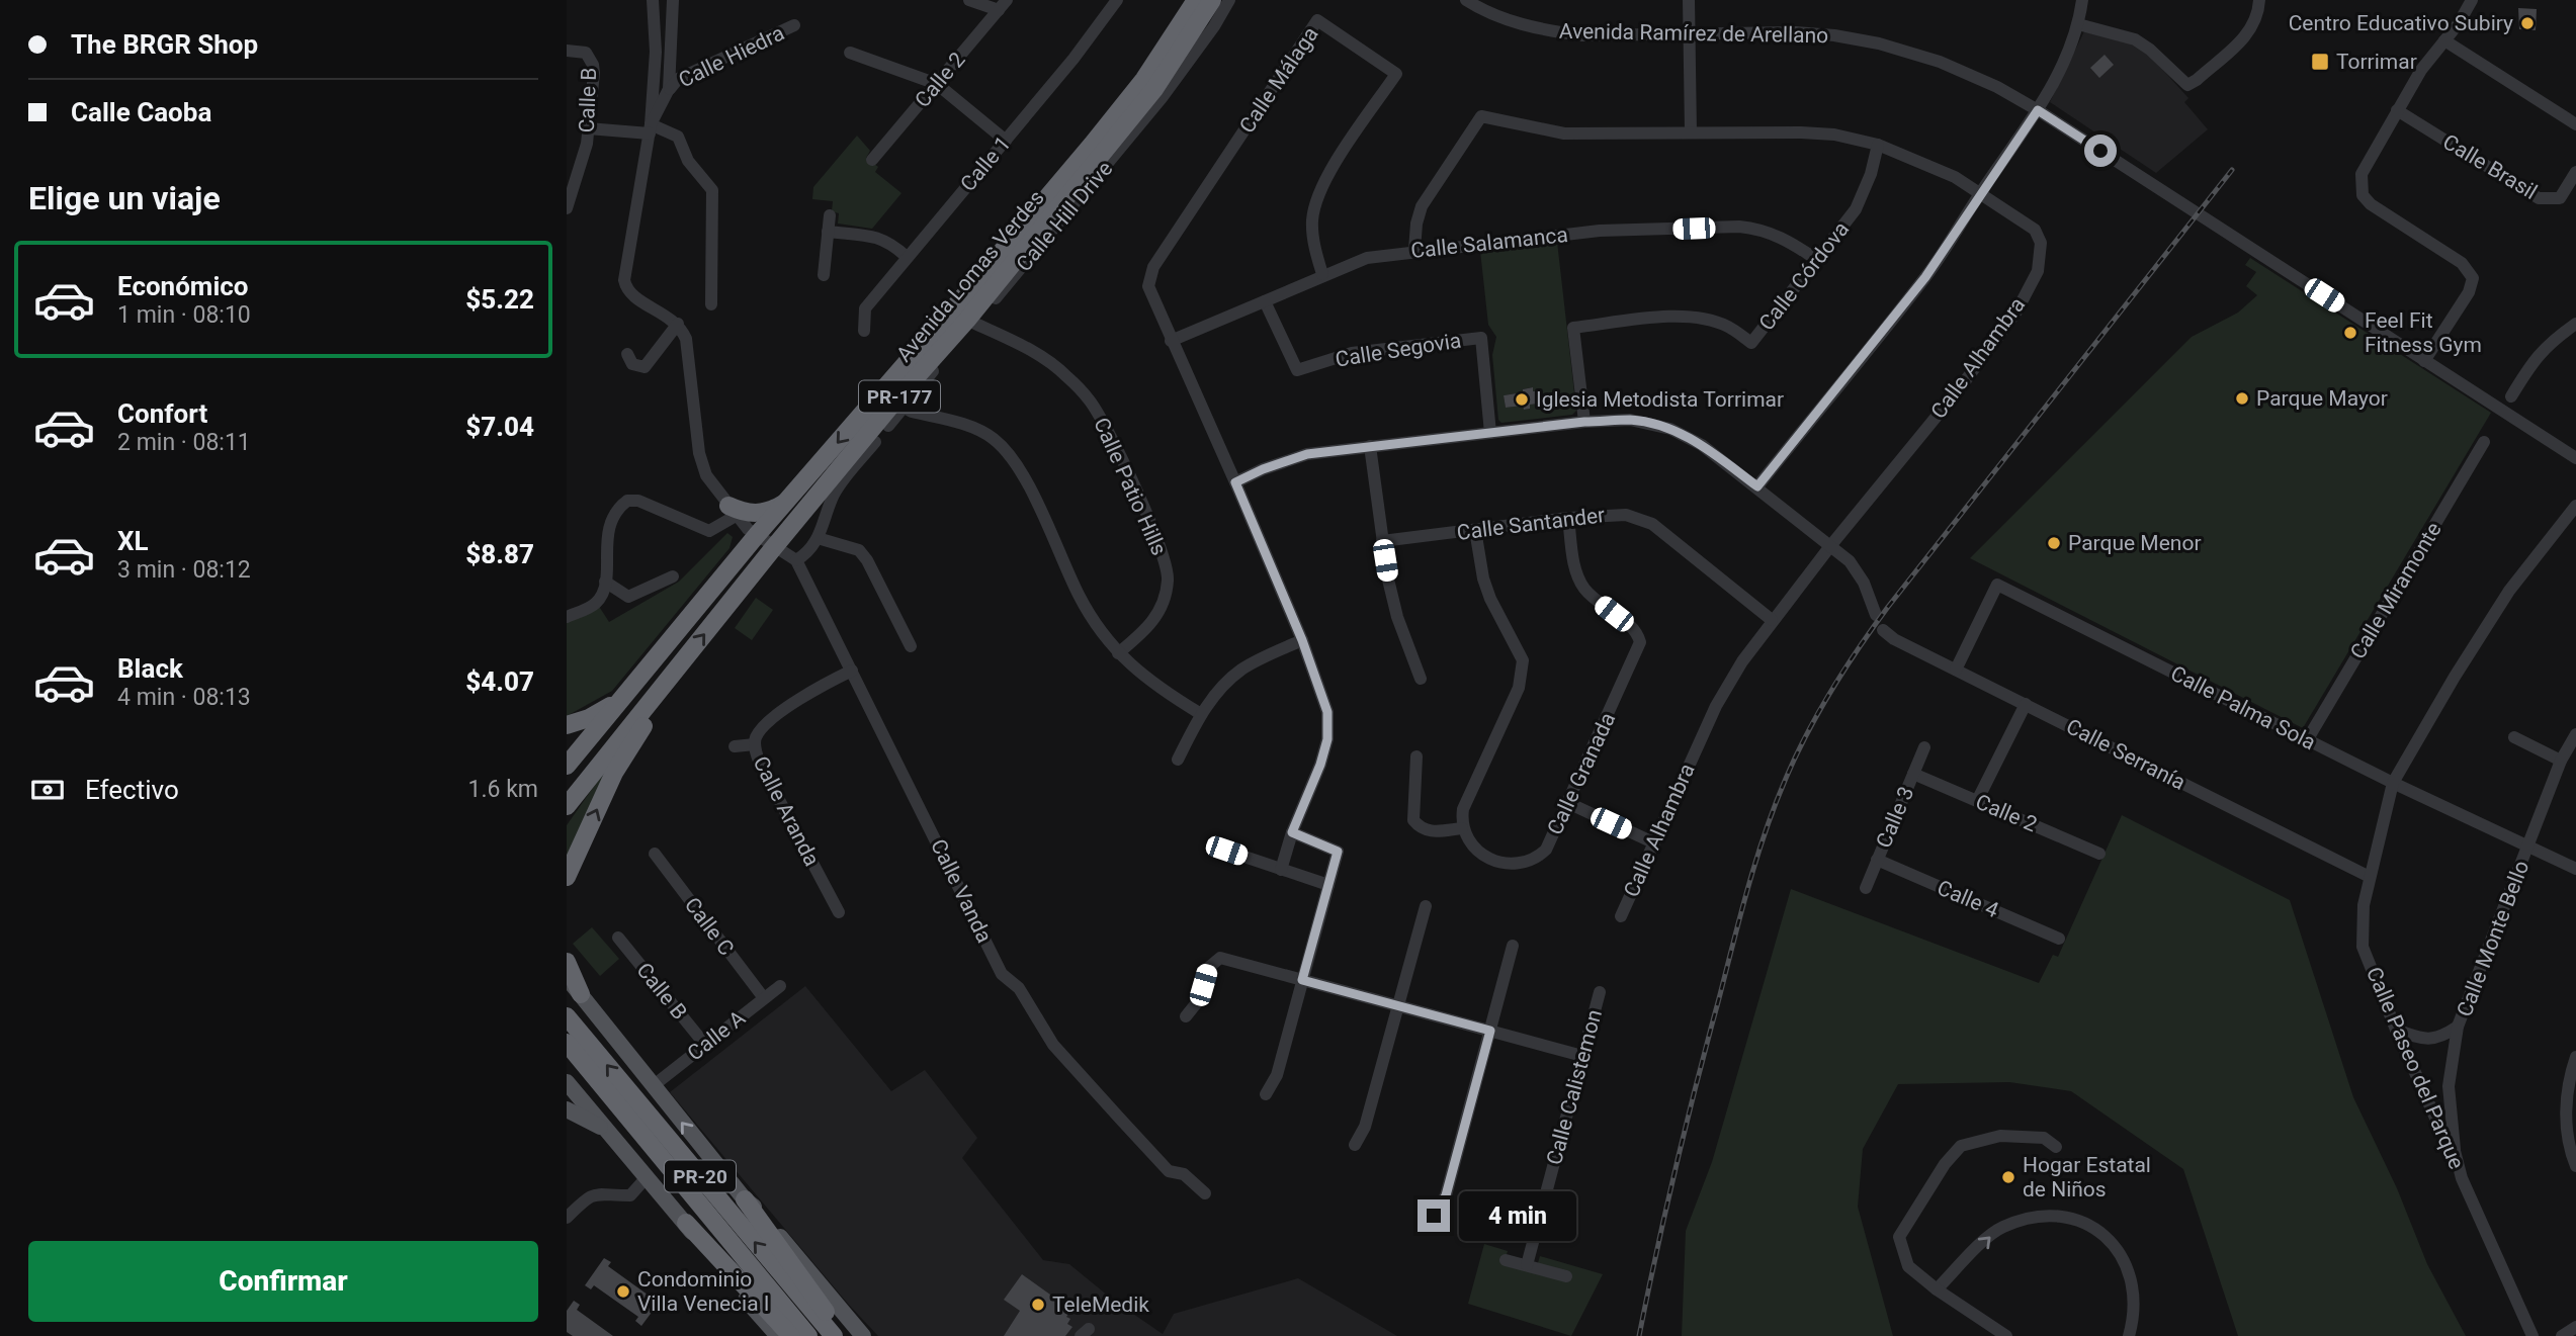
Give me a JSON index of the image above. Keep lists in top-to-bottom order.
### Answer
{
  "streets": {
    "highway": ["Avenida Lomas Verdes", "PR-177", "PR-20"],
    "street": [
      "Avenida Ramírez de Arellano",
      "Calle Hiedra",
      "Calle 2",
      "Calle Málaga",
      "Calle B",
      "Calle 1",
      "Calle Brasil",
      "Calle Hill Drive",
      "Calle Salamanca",
      "Calle Córdova",
      "Calle Segovia",
      "Calle Alhambra",
      "Calle Patio Hills",
      "Calle Santander",
      "Calle Miramonte",
      "Calle Palma Sola",
      "Calle Serranía",
      "Calle Granada",
      "Calle Aranda",
      "Calle 3",
      "Calle Vanda",
      "Calle 4",
      "Calle C",
      "Calle Monte Bello",
      "Calle A",
      "Calle Paseo del Parque",
      "Calle Calistemon"
    ]
  },
  "crossings": [
    ["Calle 2", "Calle 3"],
    ["Calle Málaga", "Calle Salamanca"],
    ["Calle B", "Calle A"],
    ["Calle Hill Drive", "Calle Patio Hills"],
    ["Calle Salamanca", "Calle Córdova"],
    ["Calle Salamanca", "Calle Segovia"],
    ["Calle Salamanca", "Calle Alhambra"],
    ["Calle Córdova", "Calle Alhambra"],
    ["Calle Alhambra", "Calle Santander"],
    ["Calle Santander", "Calle Granada"],
    ["Calle Miramonte", "Calle Palma Sola"],
    ["Calle Palma Sola", "Calle Serranía"],
    ["Calle Palma Sola", "Calle Monte Bello"],
    ["Calle Palma Sola", "Calle Paseo del Parque"],
    ["Calle Serranía", "Calle Paseo del Parque"],
    ["Calle Aranda", "Calle Vanda"],
    ["Calle 3", "Calle 4"],
    ["Calle C", "Calle A"],
    ["Calle Monte Bello", "Calle Paseo del Parque"]
  ],
  "places": {
    "other": [
      "Centro Educativo Subiry",
      "Feel Fit Fitness Gym",
      "Parque Mayor",
      "Iglesia Metodista Torrimar",
      "Parque Menor",
      "Hogar Estatal de Niños",
      "Condominio Villa Venecia I",
      "TeleMedik"
    ],
    "transit": ["Torrimar"]
  },
  "page": {
    "banner": ["The BRGR Shop", "Calle Caoba"],
    "heading": "Elige un viaje",
    "list": [
      {
        "name": "Económico",
        "note": "1 min · 08:10",
        "value": "$5.22"
      },
      {
        "name": "Confort",
        "note": "2 min · 08:11",
        "value": "$7.04"
      },
      {
        "name": "XL",
        "note": "3 min · 08:12",
        "value": "$8.87"
      },
      {
        "name": "Black",
        "note": "4 min · 08:13",
        "value": "$4.07"
      }
    ],
    "pay": ["Efectivo", "1.6 km"],
    "bubble": "4 min",
    "buttons": "Confirmar"
  }
}
